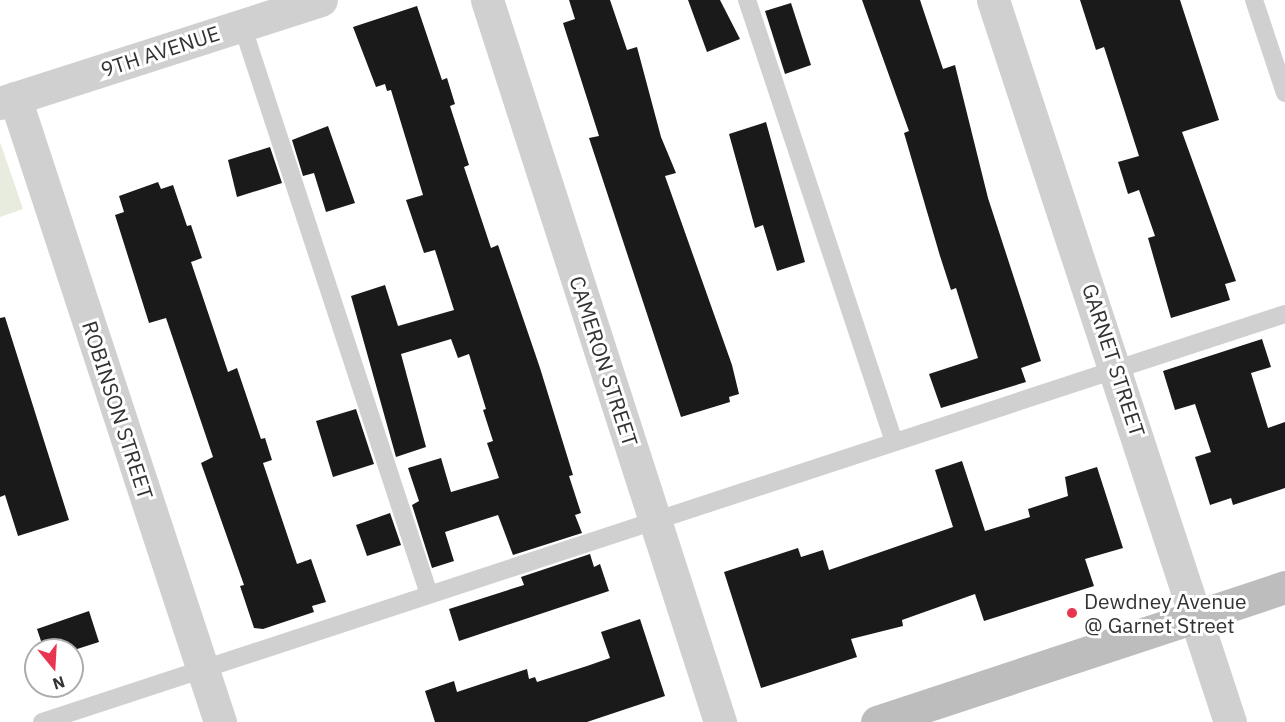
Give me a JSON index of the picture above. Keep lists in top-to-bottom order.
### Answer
{
  "streets": {
    "street": [
      "9TH AVENUE",
      "GARNET STREET",
      "CAMERON STREET",
      "ROBINSON STREET"
    ]
  },
  "crossings": [
    ["9TH AVENUE", "ROBINSON STREET"]
  ],
  "places": ["Dewdney Avenue @ Garnet Street"],
  "north": "bottom"
}
